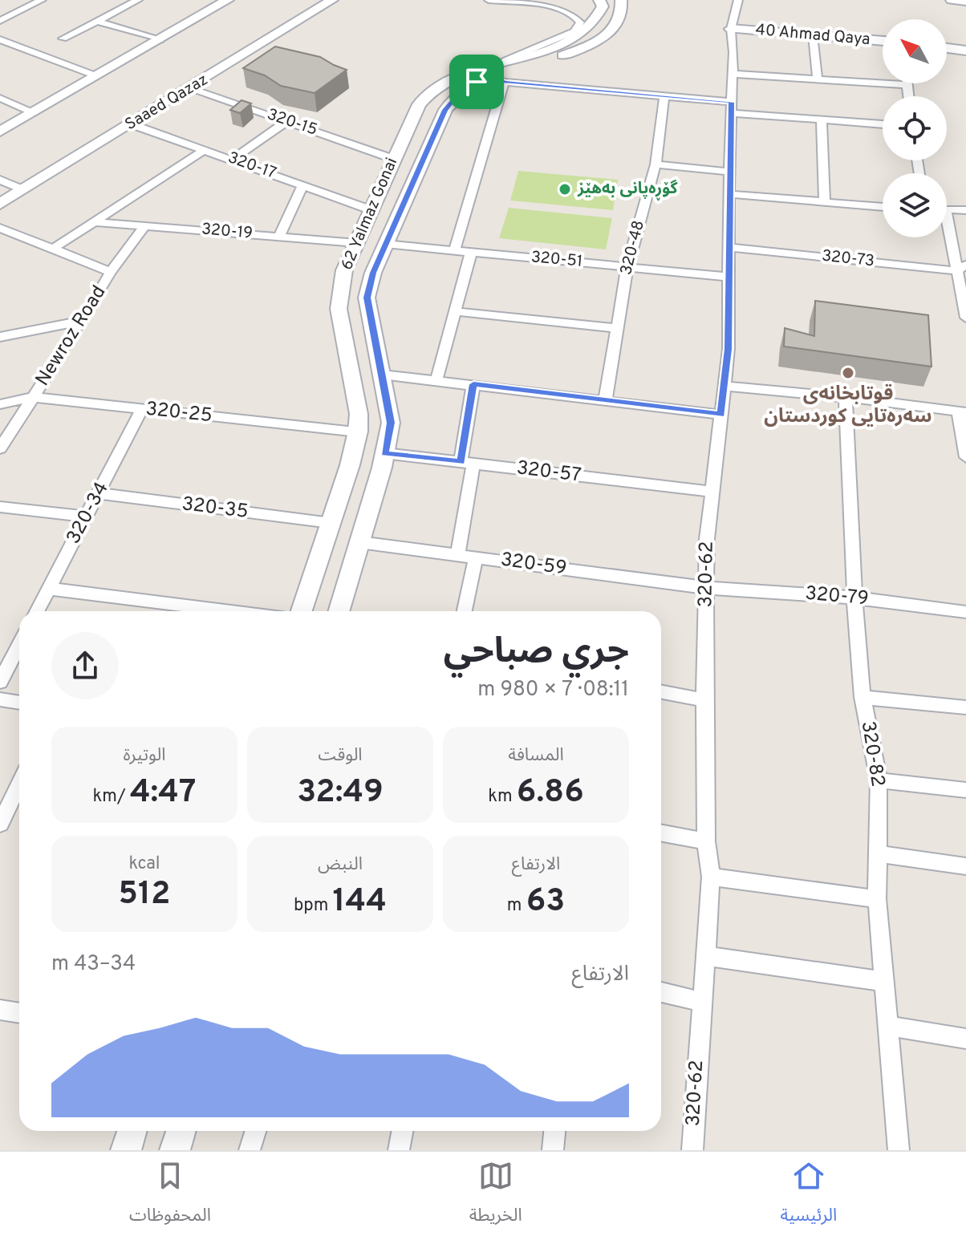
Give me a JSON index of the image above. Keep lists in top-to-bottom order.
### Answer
{
  "streets": {
    "main road": ["40 Ahmad Qaya", "Saaed Qazaz", "62 Yalmaz Gonai"],
    "street": [
      "320-15",
      "320-17",
      "320-19",
      "320-48",
      "320-73",
      "320-51",
      "Newroz Road",
      "320-25",
      "320-57",
      "320-35",
      "320-34",
      "320-59",
      "320-62",
      "320-79",
      "320-82"
    ]
  },
  "crossings": [
    ["40 Ahmad Qaya", "320-62"],
    ["Saaed Qazaz", "320-15"],
    ["Saaed Qazaz", "320-17"],
    ["320-15", "62 Yalmaz Gonai"],
    ["320-17", "62 Yalmaz Gonai"],
    ["62 Yalmaz Gonai", "320-19"],
    ["62 Yalmaz Gonai", "320-51"],
    ["62 Yalmaz Gonai", "320-25"],
    ["62 Yalmaz Gonai", "320-57"],
    ["62 Yalmaz Gonai", "320-35"],
    ["62 Yalmaz Gonai", "320-59"],
    ["320-19", "Newroz Road"],
    ["320-48", "320-51"],
    ["320-73", "320-62"],
    ["320-51", "320-62"],
    ["Newroz Road", "320-25"],
    ["320-25", "320-34"],
    ["320-57", "320-62"],
    ["320-35", "320-34"],
    ["320-59", "320-62"],
    ["320-59", "320-79"],
    ["320-62", "320-79"],
    ["320-79", "320-82"]
  ],
  "places": ["گۆڕەپانی بەهێز", "قوتابخانەی سەرەتایی کوردستان"],
  "north": "top left",
  "page": {
    "heading": ["جري صباحي", "08:11 · 7 × 980 m"],
    "stats": [
      ["المسافة", "6.86 km"],
      ["الوقت", "32:49"],
      ["الوتيرة", "4:47 /km"],
      ["الارتفاع", "63 m"],
      ["النبض", "144 bpm"],
      ["kcal", "512"]
    ],
    "chart": ["الارتفاع", "34–43 m"],
    "tabs": ["الرئيسية", "الخريطة", "المحفوظات"]
  }
}
